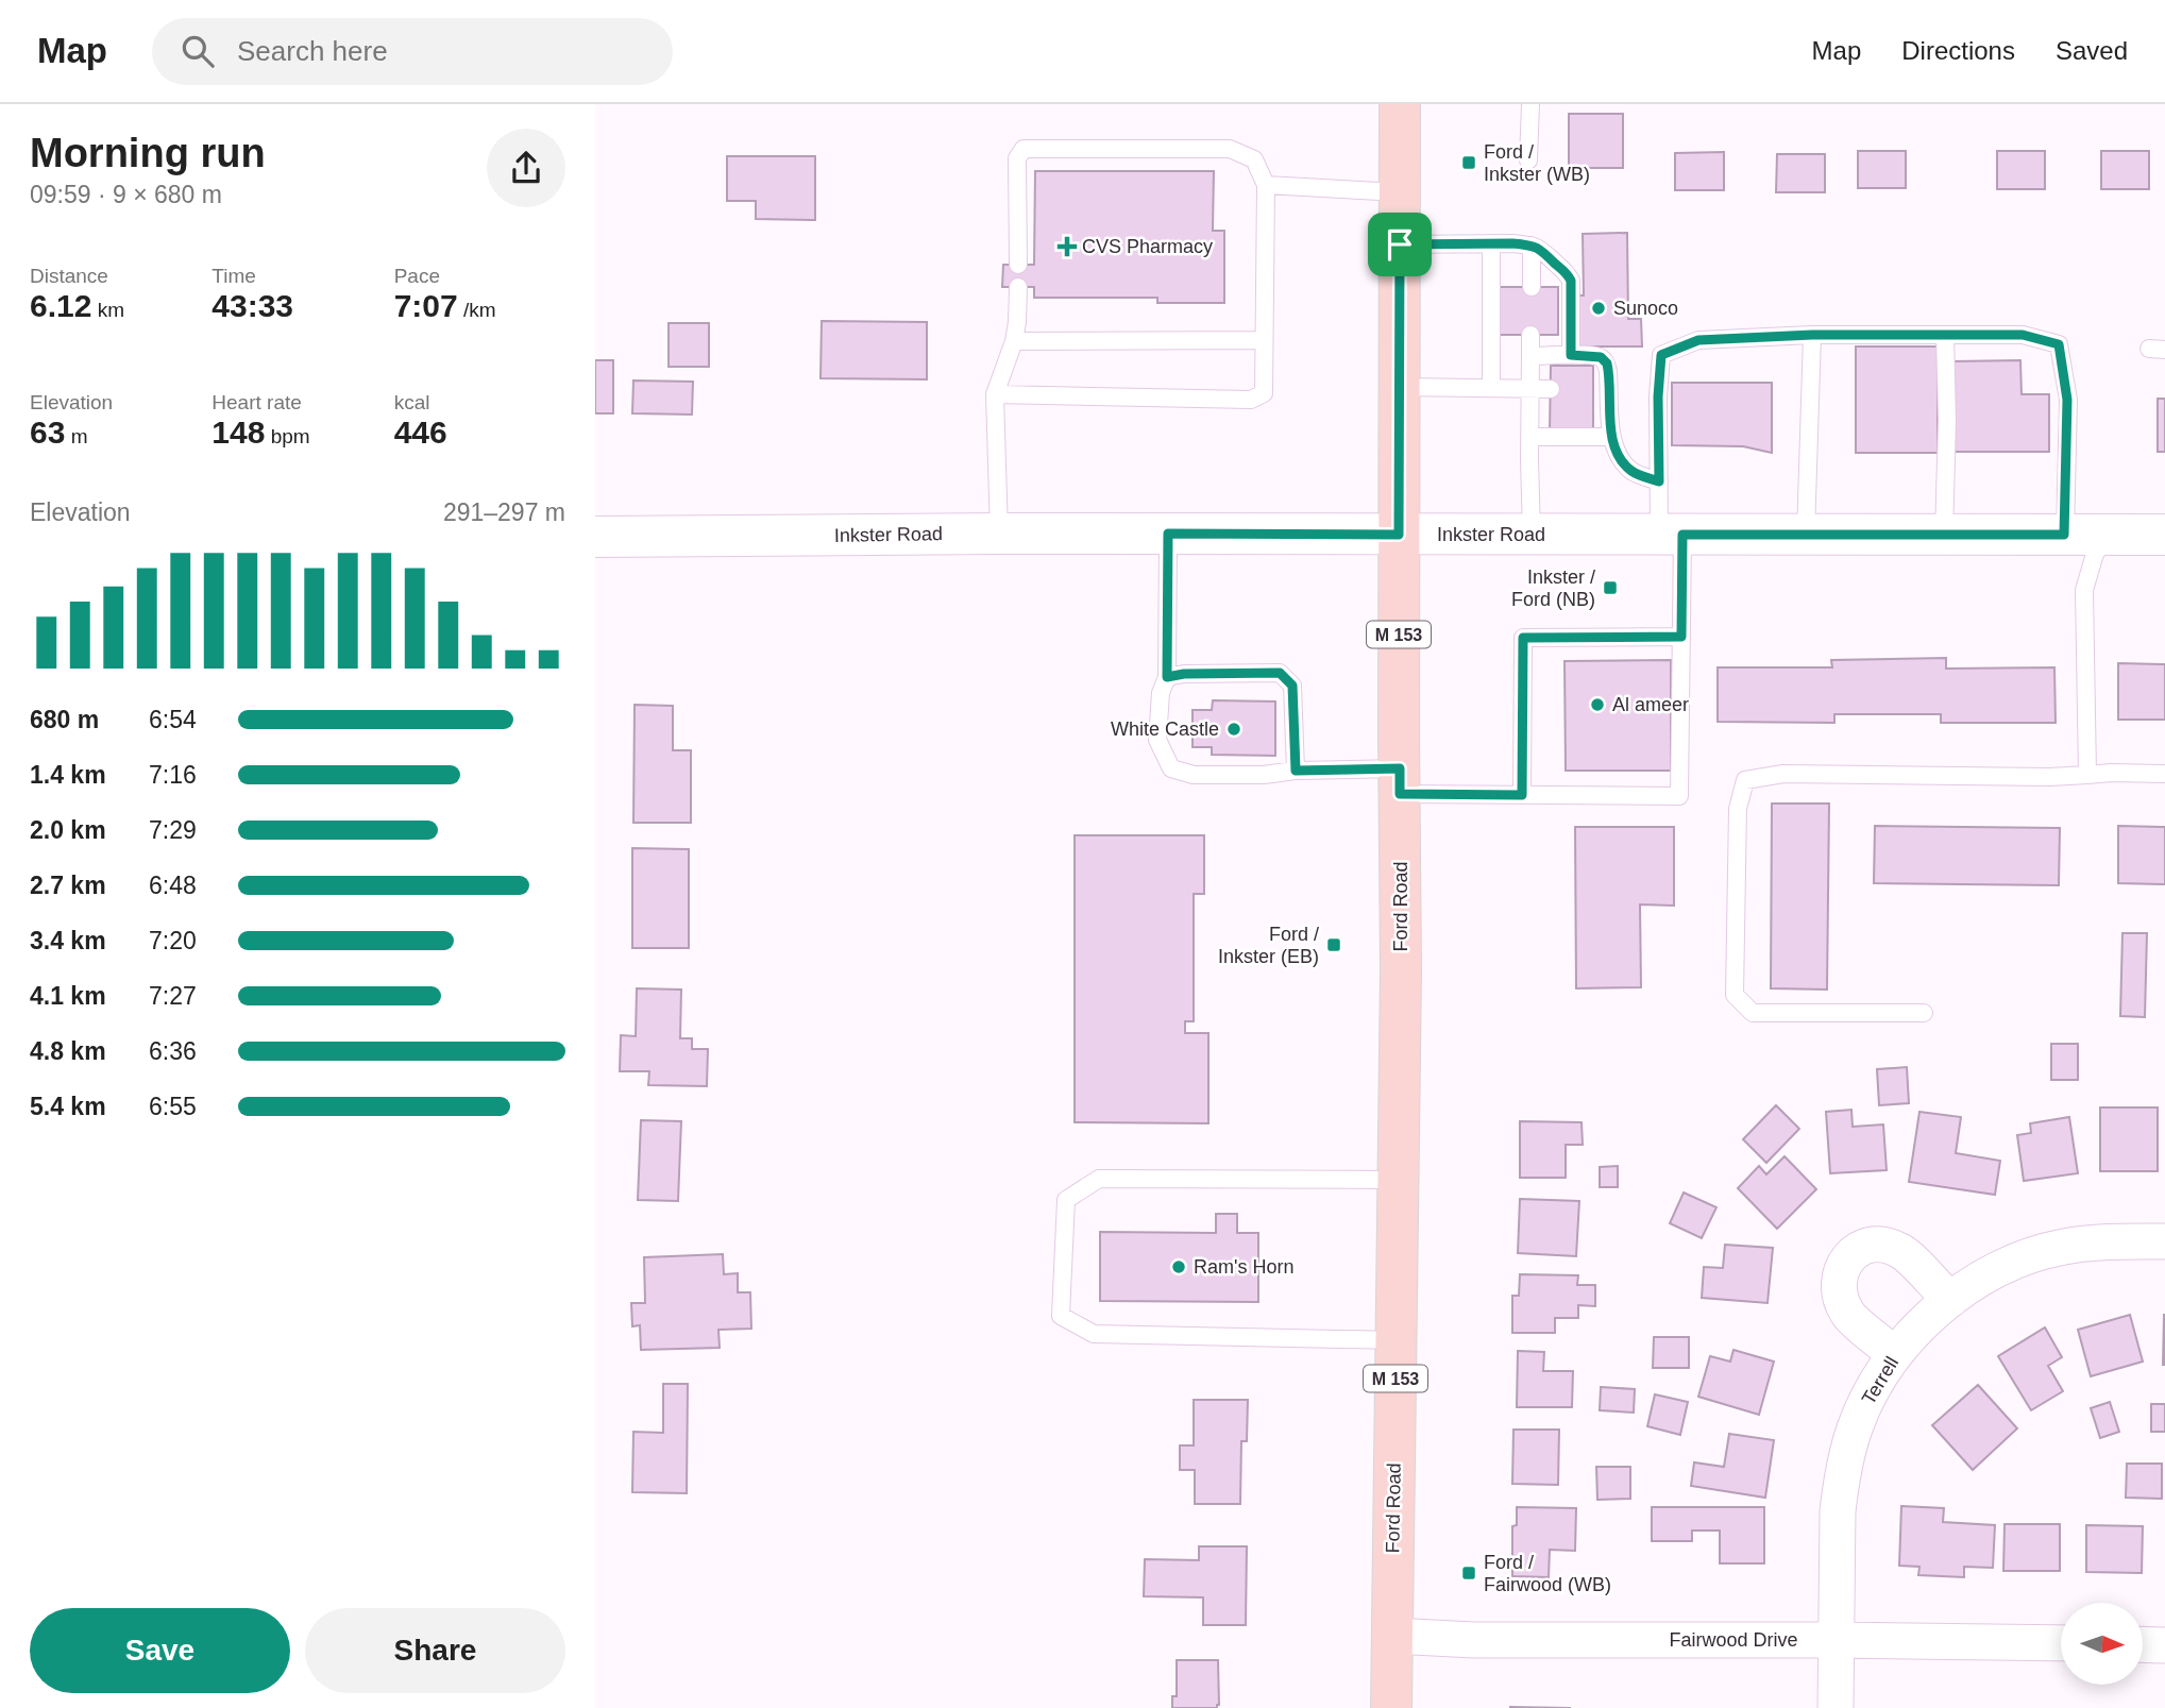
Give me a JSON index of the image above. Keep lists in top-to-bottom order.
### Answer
{
  "streets": {
    "main road": ["Inkster Road", "M 153", "Ford Road"],
    "street": ["Terrell", "Fairwood Drive"]
  },
  "crossings": [
    ["Inkster Road", "Ford Road"],
    ["Ford Road", "Fairwood Drive"],
    ["Terrell", "Fairwood Drive"]
  ],
  "places": {
    "transit": [
      "Ford / Inkster (WB)",
      "Inkster / Ford (NB)",
      "Ford / Inkster (EB)",
      "Ford / Fairwood (WB)"
    ],
    "health": ["CVS Pharmacy"],
    "other": [
      "Sunoco",
      "Al ameer",
      "White Castle",
      "Ram's Horn"
    ]
  },
  "north": "right",
  "page": {
    "header": "Map",
    "search": "Search here",
    "nav": ["Map", "Directions", "Saved"],
    "heading": ["Morning run", "09:59 · 9 × 680 m"],
    "stats": [
      ["Distance", "6.12 km"],
      ["Time", "43:33"],
      ["Pace", "7:07 /km"],
      ["Elevation", "63 m"],
      ["Heart rate", "148 bpm"],
      ["kcal", "446"]
    ],
    "chart": ["Elevation", "291–297 m"],
    "list": [
      {
        "name": "680 m",
        "note": "6:54"
      },
      {
        "name": "1.4 km",
        "note": "7:16"
      },
      {
        "name": "2.0 km",
        "note": "7:29"
      },
      {
        "name": "2.7 km",
        "note": "6:48"
      },
      {
        "name": "3.4 km",
        "note": "7:20"
      },
      {
        "name": "4.1 km",
        "note": "7:27"
      },
      {
        "name": "4.8 km",
        "note": "6:36"
      },
      {
        "name": "5.4 km",
        "note": "6:55"
      }
    ],
    "buttons": ["Save", "Share"]
  }
}
